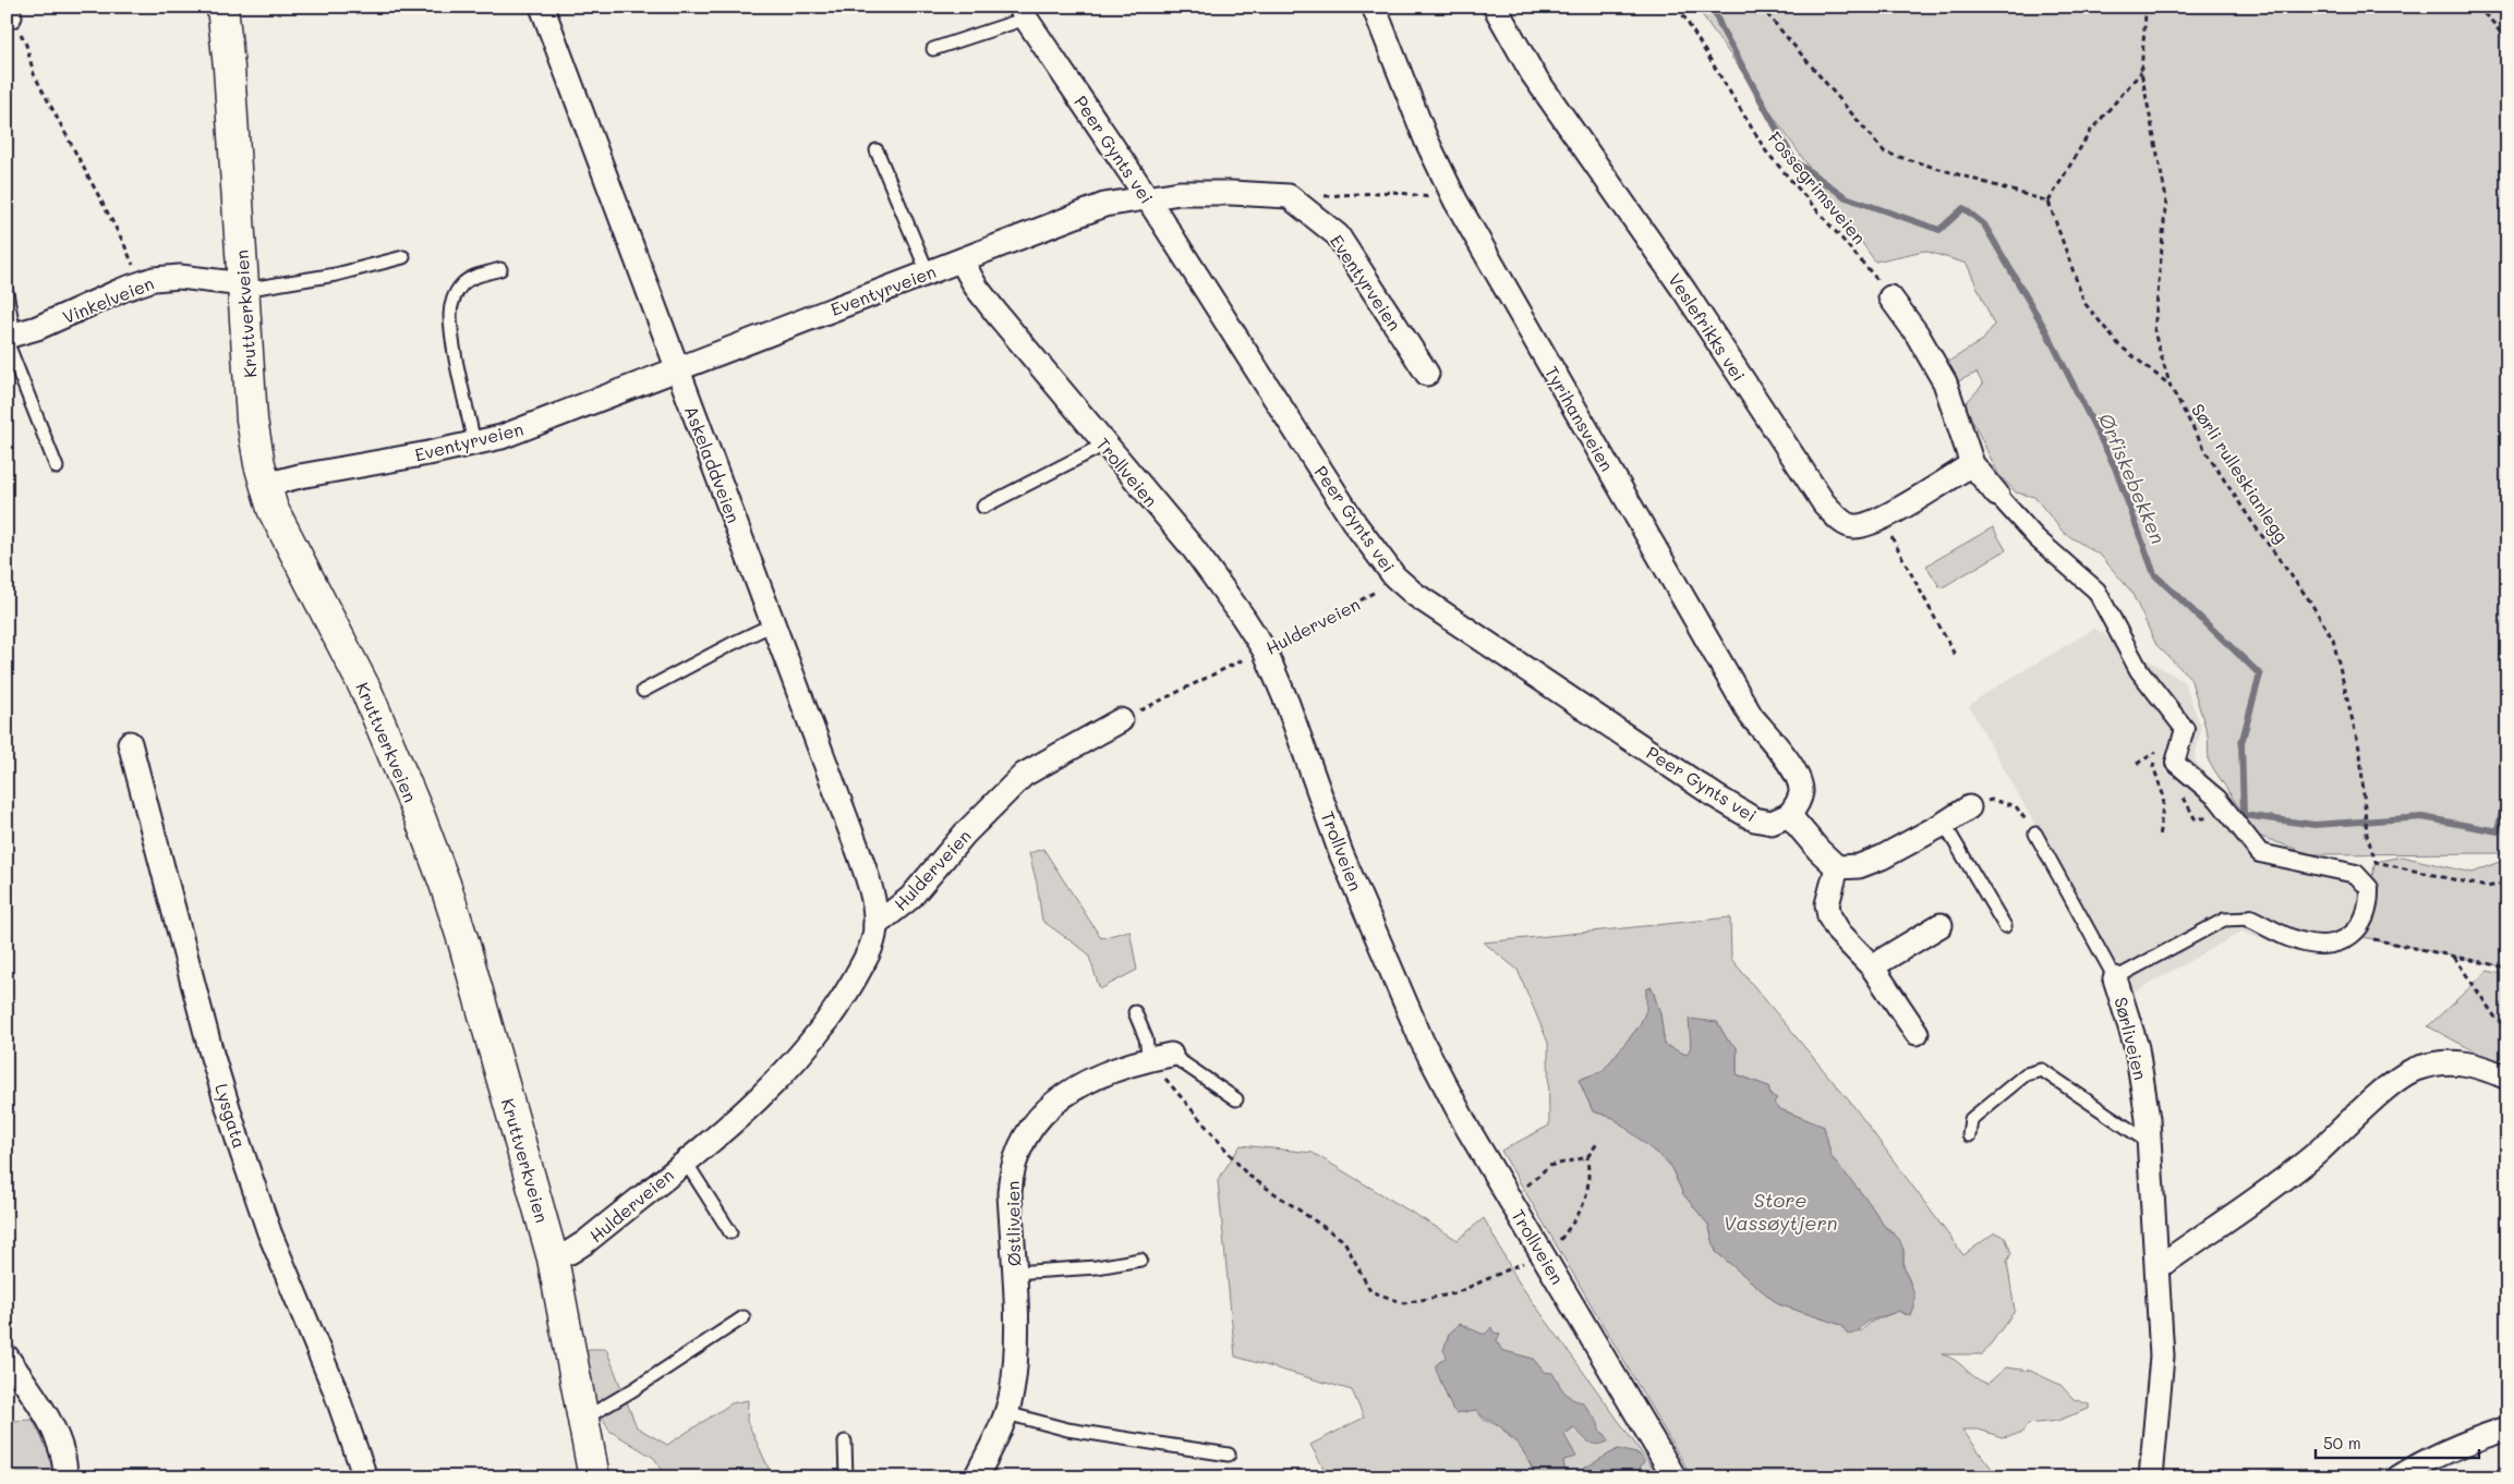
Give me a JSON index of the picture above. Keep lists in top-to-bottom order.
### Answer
{
  "streets": {
    "street": [
      "Peer Gynts vei",
      "Eventyrveien",
      "Vinkelveien",
      "Kruttverkveien",
      "Veslefrikks vei",
      "Tyrihansveien",
      "Askeladdveien",
      "Trollveien",
      "Hulderveien",
      "Sørliveien",
      "Lysgata",
      "Østliveien"
    ],
    "path": ["Fossegrimsveien", "Sørli rulleskianlegg"]
  },
  "crossings": [
    ["Peer Gynts vei", "Eventyrveien"],
    ["Peer Gynts vei", "Tyrihansveien"],
    ["Peer Gynts vei", "Hulderveien"],
    ["Eventyrveien", "Kruttverkveien"],
    ["Eventyrveien", "Askeladdveien"],
    ["Eventyrveien", "Trollveien"],
    ["Vinkelveien", "Kruttverkveien"],
    ["Kruttverkveien", "Hulderveien"],
    ["Askeladdveien", "Hulderveien"],
    ["Trollveien", "Hulderveien"]
  ],
  "water": ["Ørfiskebekken", "Store Vassøytjern"],
  "scale_bar": "50 m"
}
